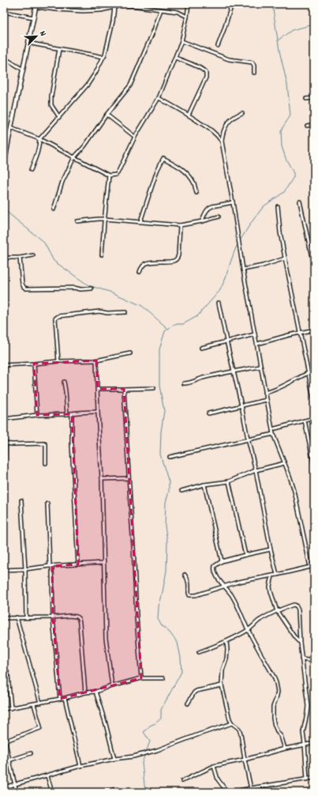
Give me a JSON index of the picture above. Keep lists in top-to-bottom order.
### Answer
{
  "north": "top right"
}
